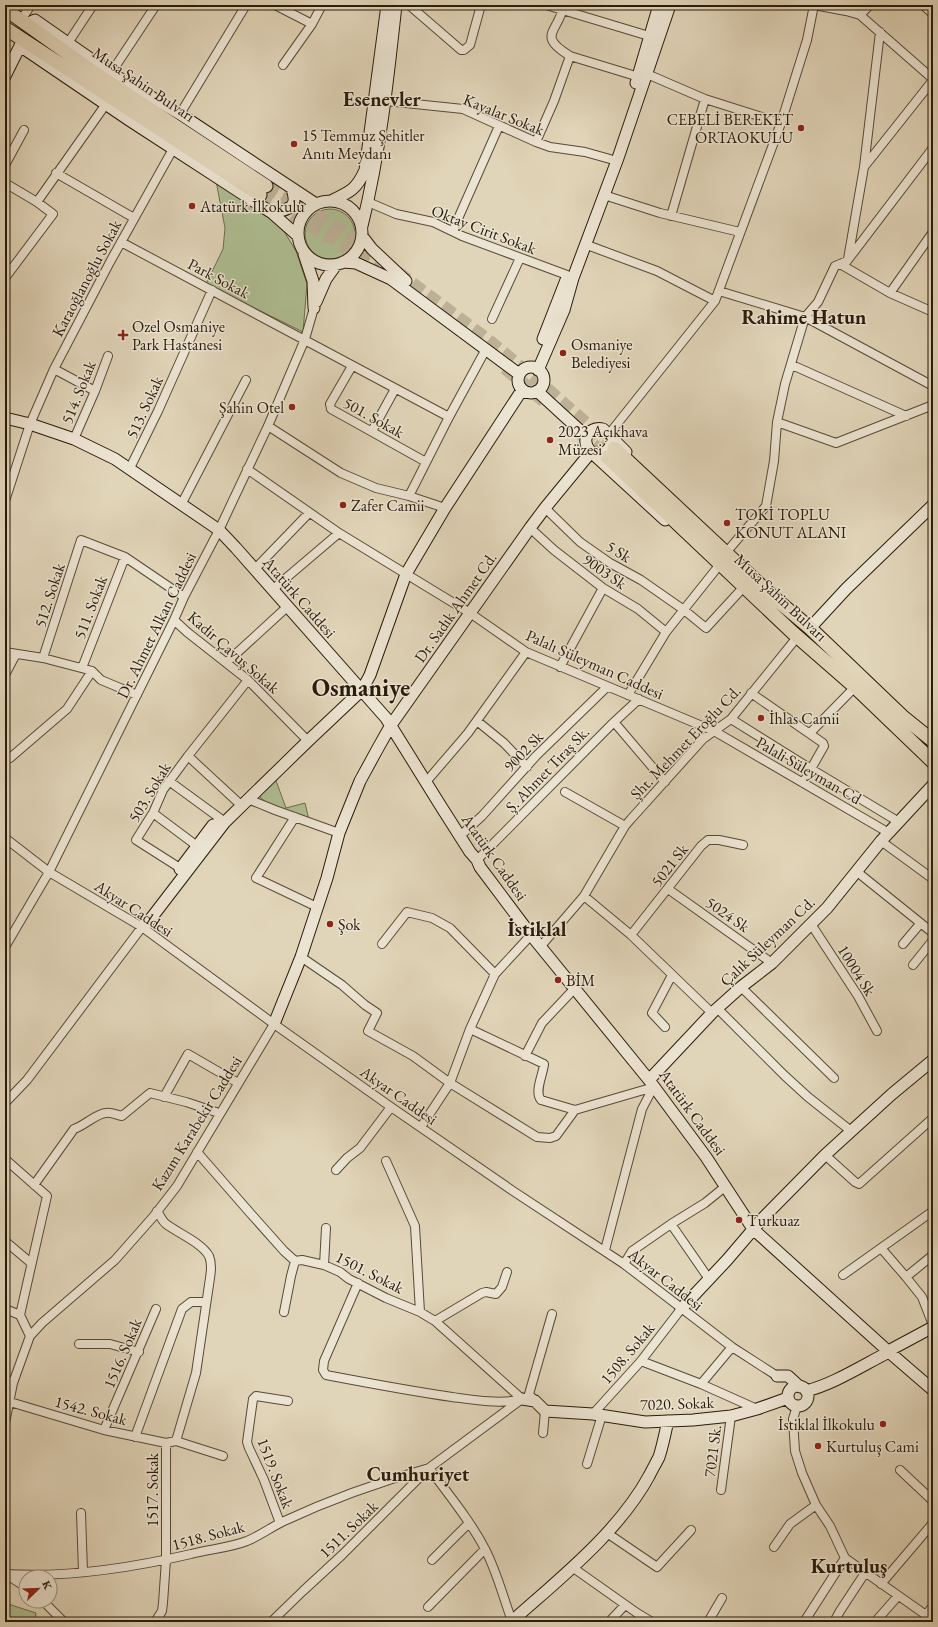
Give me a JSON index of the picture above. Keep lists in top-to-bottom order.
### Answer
{
  "streets": {
    "main road": [
      "Musa Şahin Bulvarı",
      "Atatürk Caddesi",
      "Dr. Sadık Ahmet Cd.",
      "Çalık Süleyman Cd.",
      "7020. Sokak"
    ],
    "street": [
      "Kayalar Sokak",
      "Oktay Cirit Sokak",
      "Karaoğlanoğlu Sokak",
      "Park Sokak",
      "514. Sokak",
      "513. Sokak",
      "501. Sokak",
      "5 Sk",
      "9003 Sk",
      "512. Sokak",
      "511. Sokak",
      "Dr. Ahmet Alkan Caddesi",
      "Kadir Çavuş Sokak",
      "Palalı Süleyman Caddesi",
      "Şht. Mehmet Eroğlu Cd.",
      "9002 Sk",
      "Ş. Ahmet Tıraş Sk.",
      "Palali Süleyman Cd",
      "503. Sokak",
      "5021 Sk",
      "Akyar Caddesi",
      "5024 Sk",
      "10004 Sk",
      "Kazım Karabekir Caddesi",
      "1501. Sokak",
      "1516. Sokak",
      "1508. Sokak",
      "1542. Sokak",
      "7021 Sk.",
      "1519. Sokak",
      "1517. Sokak",
      "1511. Sokak",
      "1518. Sokak"
    ]
  },
  "crossings": [
    ["Musa Şahin Bulvarı", "Dr. Sadık Ahmet Cd."],
    ["Musa Şahin Bulvarı", "Şht. Mehmet Eroğlu Cd."],
    ["Karaoğlanoğlu Sokak", "Park Sokak"],
    ["Karaoğlanoğlu Sokak", "Atatürk Caddesi"],
    ["Park Sokak", "513. Sokak"],
    ["Park Sokak", "501. Sokak"],
    ["Park Sokak", "Dr. Ahmet Alkan Caddesi"],
    ["514. Sokak", "Atatürk Caddesi"],
    ["513. Sokak", "Atatürk Caddesi"],
    ["5 Sk", "Dr. Sadık Ahmet Cd."],
    ["9003 Sk", "Dr. Sadık Ahmet Cd."],
    ["512. Sokak", "511. Sokak"],
    ["Atatürk Caddesi", "Dr. Sadık Ahmet Cd."],
    ["Atatürk Caddesi", "Dr. Ahmet Alkan Caddesi"],
    ["Atatürk Caddesi", "Şht. Mehmet Eroğlu Cd."],
    ["Atatürk Caddesi", "9002 Sk"],
    ["Atatürk Caddesi", "Ş. Ahmet Tıraş Sk."],
    ["Atatürk Caddesi", "Çalık Süleyman Cd."],
    ["Atatürk Caddesi", "7020. Sokak"],
    ["Dr. Sadık Ahmet Cd.", "Palalı Süleyman Caddesi"],
    ["Dr. Sadık Ahmet Cd.", "Akyar Caddesi"],
    ["Dr. Sadık Ahmet Cd.", "Kazım Karabekir Caddesi"],
    ["Dr. Ahmet Alkan Caddesi", "Kadir Çavuş Sokak"],
    ["Dr. Ahmet Alkan Caddesi", "Palalı Süleyman Caddesi"],
    ["Dr. Ahmet Alkan Caddesi", "Akyar Caddesi"],
    ["Palalı Süleyman Caddesi", "Şht. Mehmet Eroğlu Cd."],
    ["Palalı Süleyman Caddesi", "9002 Sk"],
    ["Palalı Süleyman Caddesi", "Ş. Ahmet Tıraş Sk."],
    ["Palalı Süleyman Caddesi", "Palali Süleyman Cd"],
    ["Şht. Mehmet Eroğlu Cd.", "Palali Süleyman Cd"],
    ["Palali Süleyman Cd", "Çalık Süleyman Cd."],
    ["5021 Sk", "5024 Sk"],
    ["Akyar Caddesi", "Kazım Karabekir Caddesi"],
    ["Akyar Caddesi", "1508. Sokak"],
    ["5024 Sk", "Çalık Süleyman Cd."],
    ["Çalık Süleyman Cd.", "10004 Sk"],
    ["Kazım Karabekir Caddesi", "1542. Sokak"],
    ["1501. Sokak", "1511. Sokak"],
    ["1516. Sokak", "1542. Sokak"],
    ["1508. Sokak", "7020. Sokak"],
    ["7020. Sokak", "7021 Sk."],
    ["1542. Sokak", "1517. Sokak"],
    ["1519. Sokak", "1518. Sokak"],
    ["1517. Sokak", "1518. Sokak"],
    ["1511. Sokak", "1518. Sokak"]
  ],
  "districts": [
    "Esenevler",
    "Rahime Hatun",
    "Osmaniye",
    "İstiklal",
    "Cumhuriyet",
    "Kurtuluş"
  ],
  "places": {
    "other": [
      "CEBELİ BEREKET ORTAOKULU",
      "15 Temmuz Şehitler Anıtı Meydanı",
      "Atatürk İlkokulu",
      "Osmaniye Belediyesi",
      "Şahin Otel",
      "2023 Açıkhava Müzesi",
      "Zafer Camii",
      "TOKİ TOPLU KONUT ALANI",
      "İhlas Camii",
      "Şok",
      "BİM",
      "Turkuaz",
      "İstiklal İlkokulu",
      "Kurtuluş Cami"
    ],
    "health": ["Ozel Osmaniye Park Hastanesi"]
  },
  "north": "top right"
}
